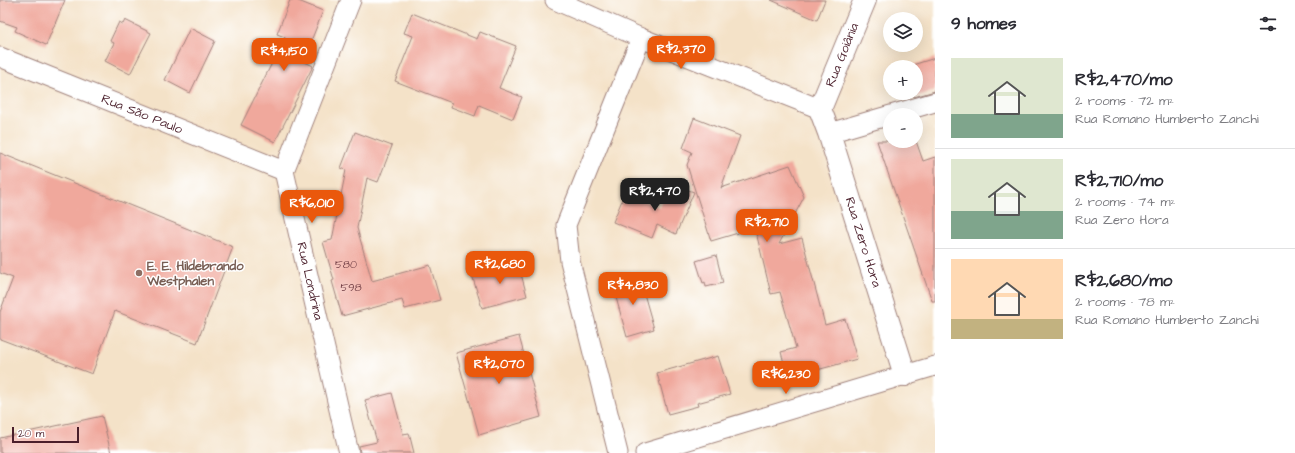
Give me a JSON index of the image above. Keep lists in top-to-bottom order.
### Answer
{
  "streets": {
    "street": [
      "Rua Goiânia",
      "Rua São Paulo",
      "Rua Zero Hora",
      "Rua Londrina"
    ]
  },
  "crossings": [
    ["Rua Goiânia", "Rua Zero Hora"],
    ["Rua São Paulo", "Rua Londrina"]
  ],
  "places": ["E. E. Hildebrando Westphalen"],
  "house_numbers": ["580", "598"],
  "scale_bar": "20 m",
  "page": {
    "heading": "9 homes",
    "map_buttons": ["+", "−"],
    "price": [
      "R$2,370",
      "R$4,150",
      "R$2,470",
      "R$6,010",
      "R$2,710",
      "R$2,680",
      "R$4,830",
      "R$2,070",
      "R$6,230"
    ],
    "list": [
      {
        "name": "R$2,470/mo",
        "note": "2 rooms · 72 m² · Rua Romano Humberto Zanchi"
      },
      {
        "name": "R$2,710/mo",
        "note": "2 rooms · 74 m² · Rua Zero Hora"
      },
      {
        "name": "R$2,680/mo",
        "note": "2 rooms · 78 m² · Rua Romano Humberto Zanchi"
      }
    ],
    "scale": "20 m"
  }
}
